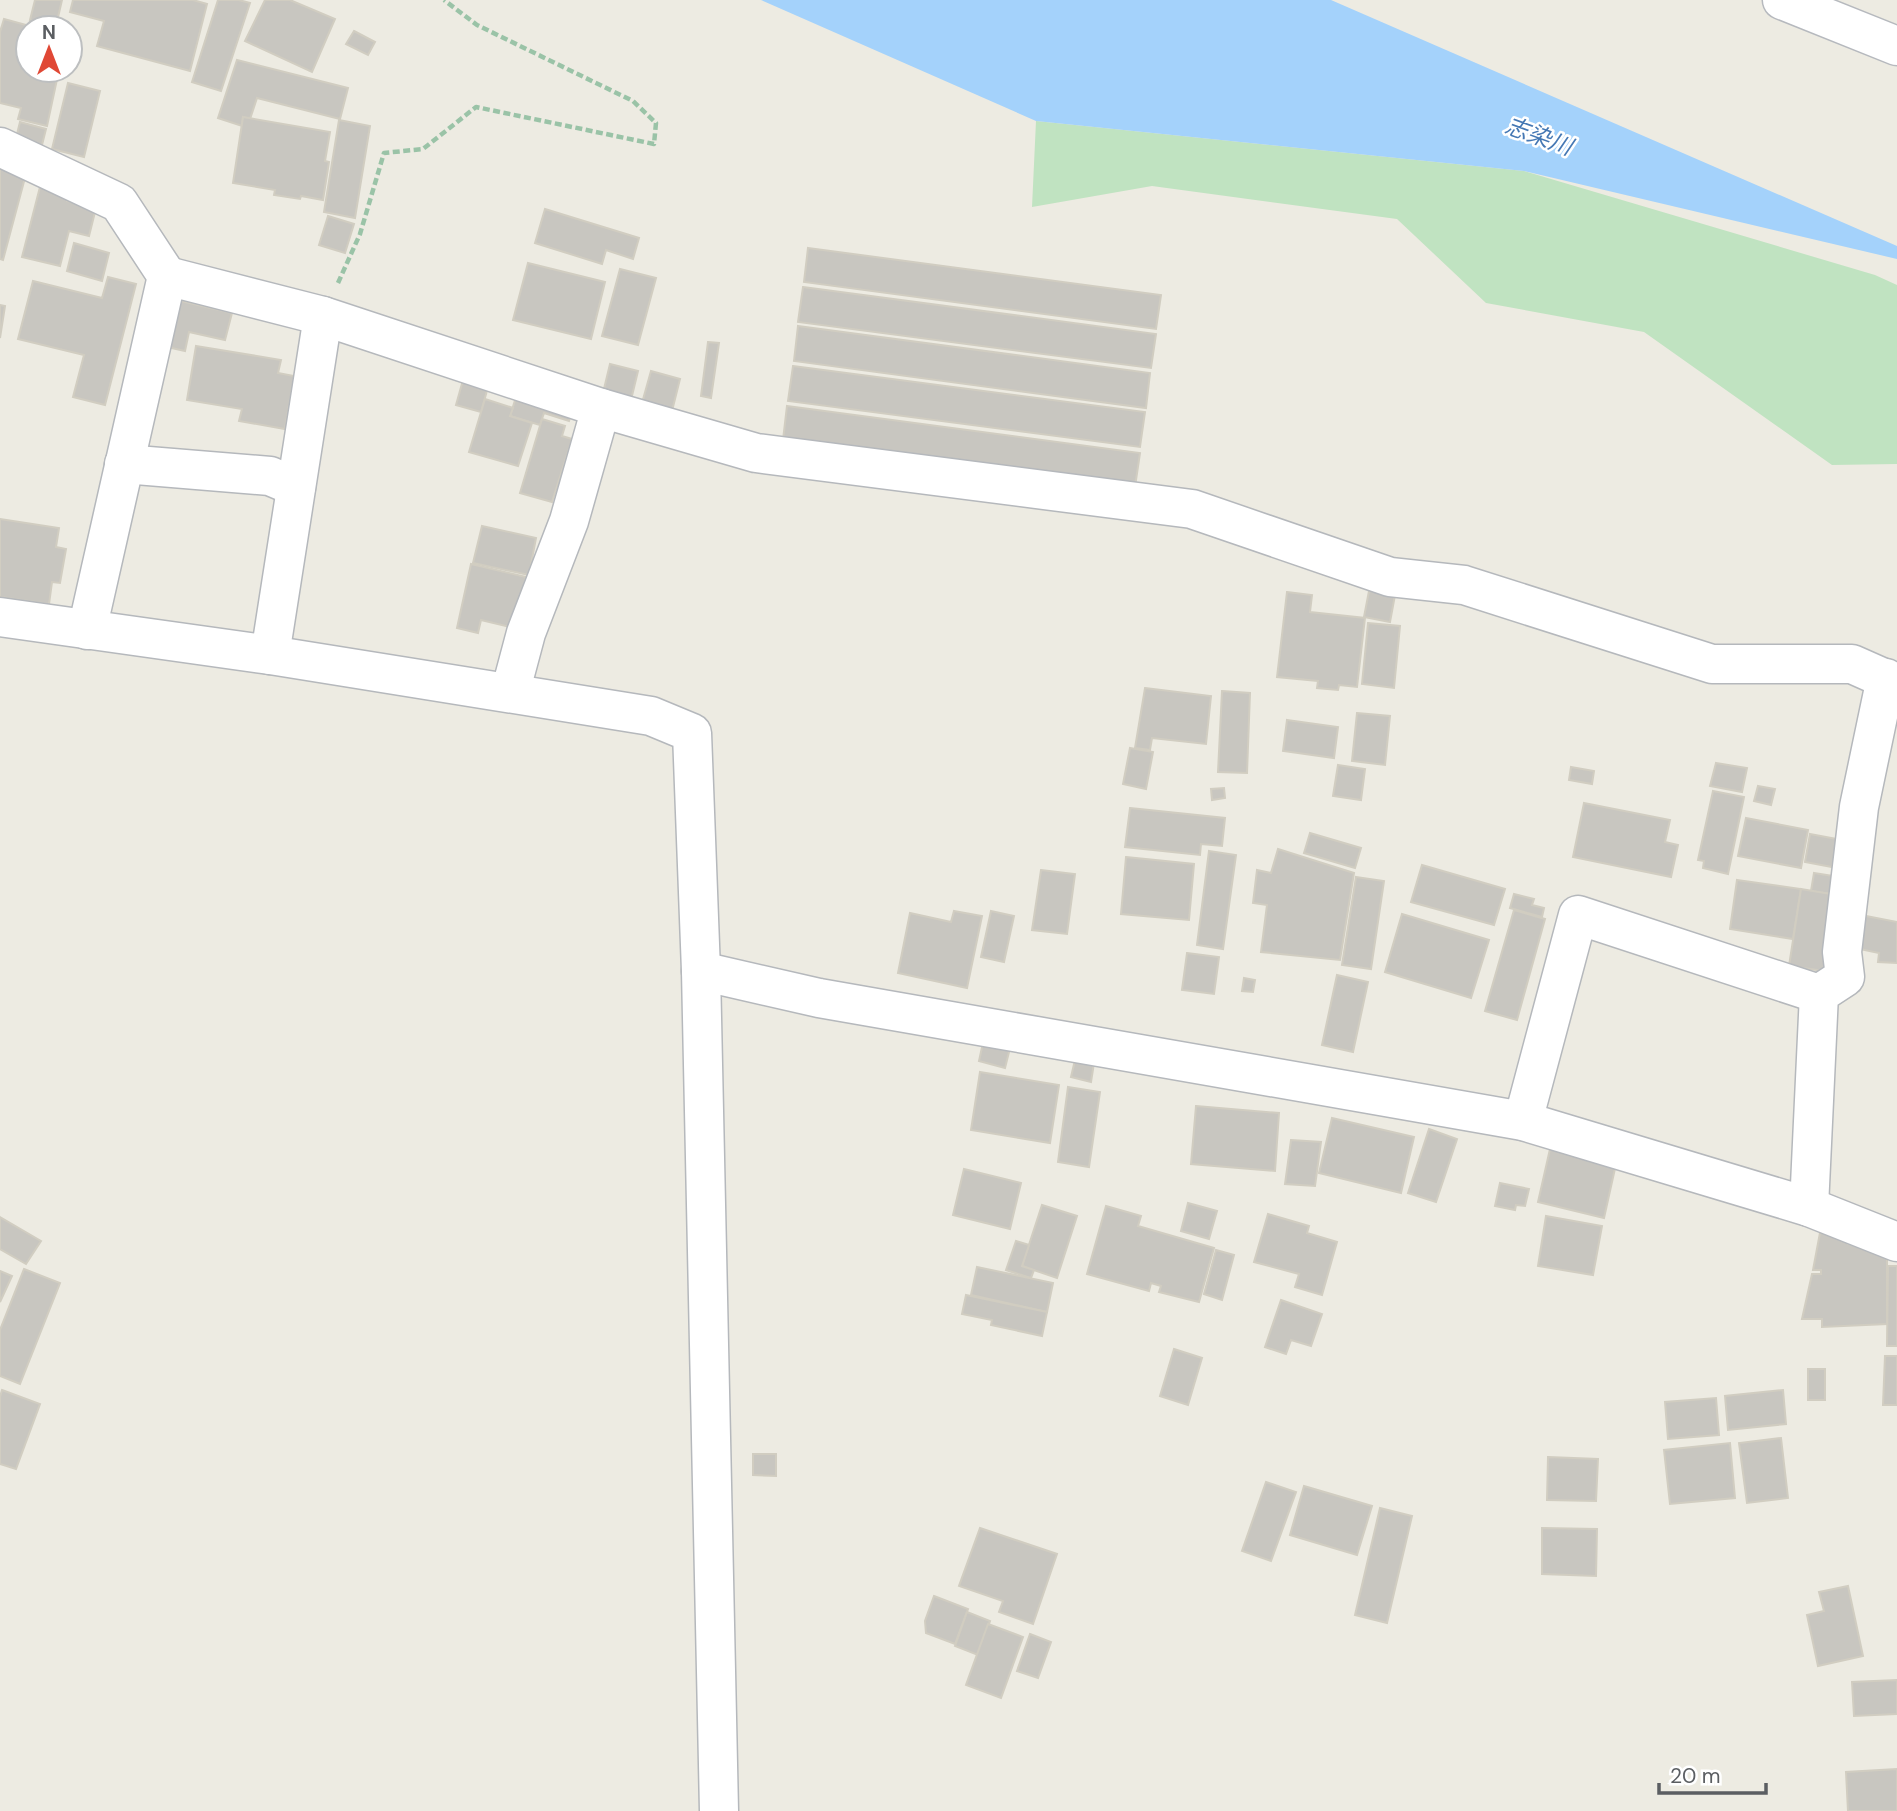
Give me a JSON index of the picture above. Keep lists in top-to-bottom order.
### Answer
{
  "water": ["志染川"],
  "scale_bar": "20 m",
  "north": "top"
}
